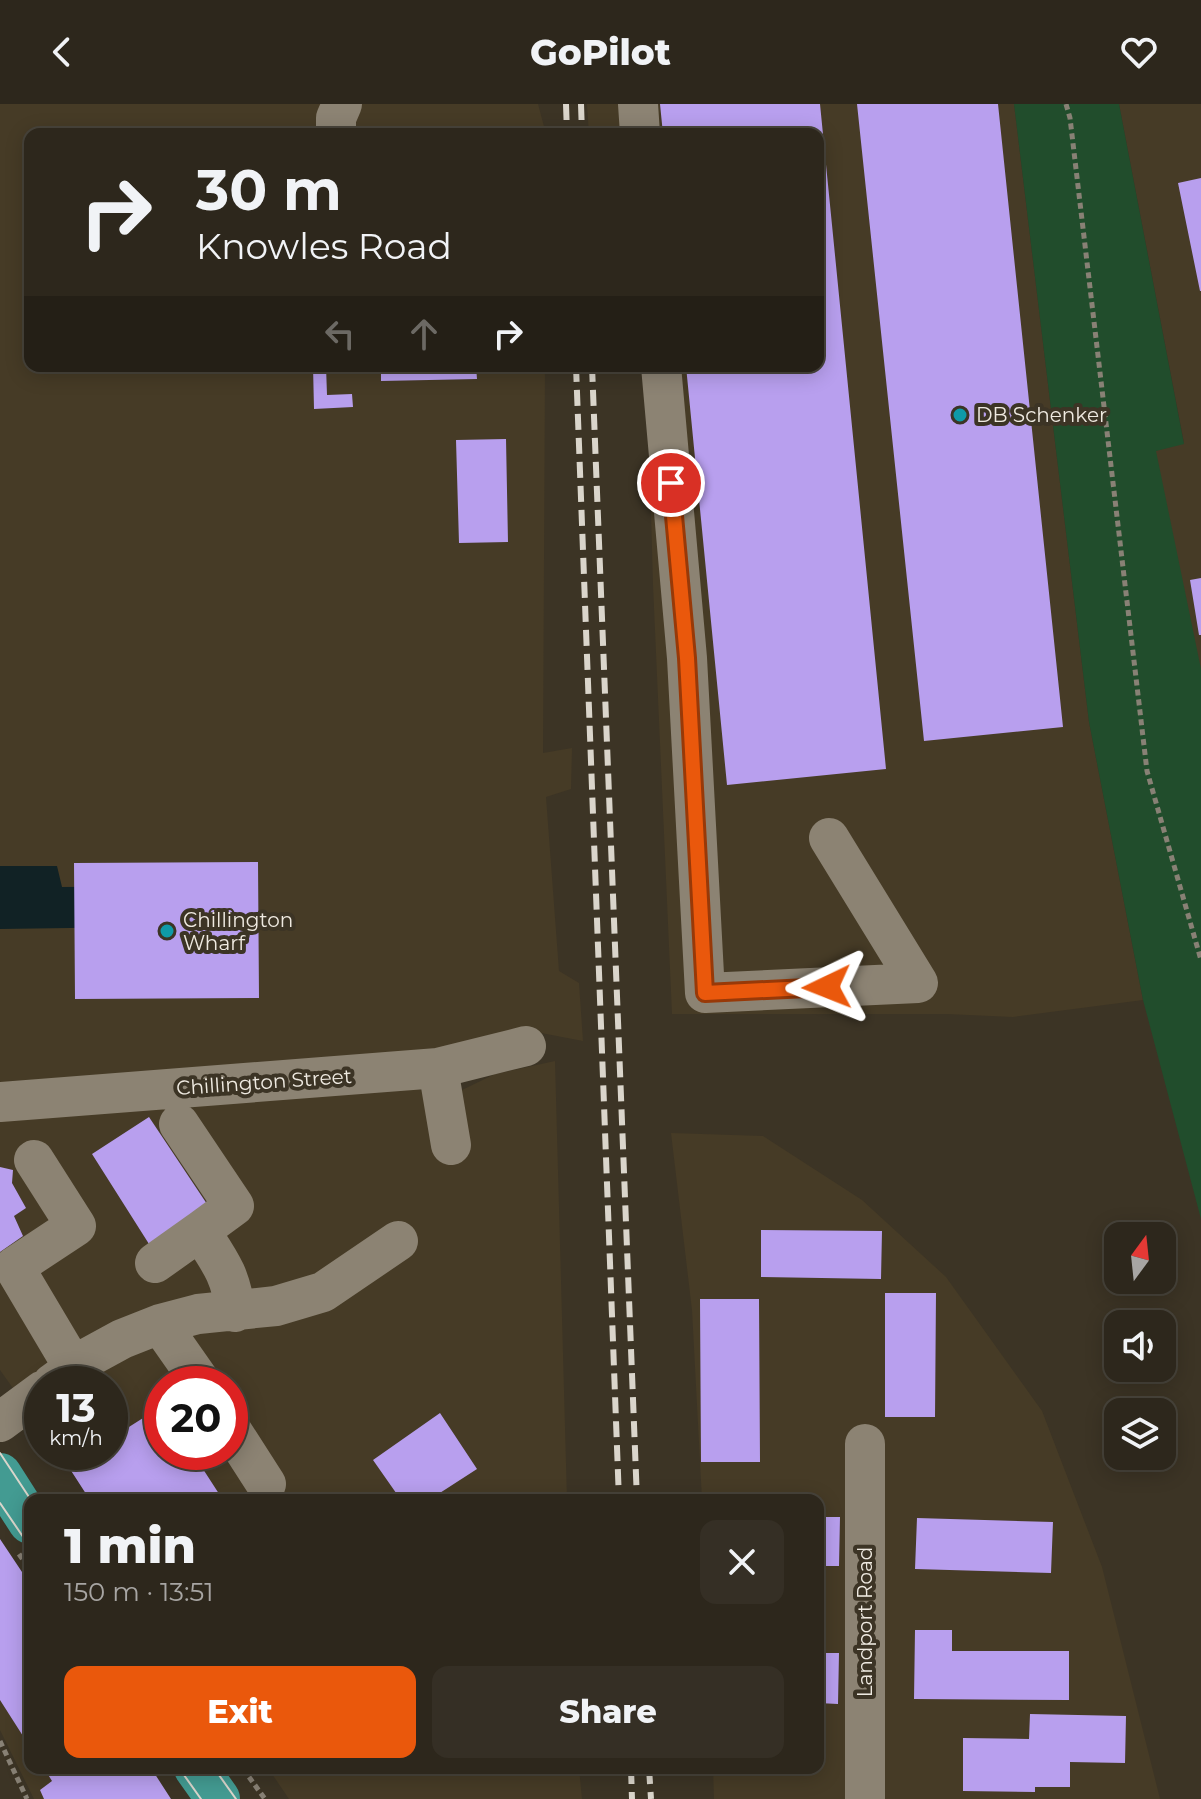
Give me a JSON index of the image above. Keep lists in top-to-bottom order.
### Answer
{
  "streets": {
    "street": ["Chillington Street", "Landport Road"]
  },
  "places": ["DB Schenker", "Chillington Wharf"],
  "north": "top",
  "page": {
    "header": "GoPilot",
    "turn": ["30 m", "Knowles Road"],
    "speed": "13 km/h",
    "limit": "20",
    "heading": ["1 min", "150 m · 13:51"],
    "buttons": ["Exit", "Share"]
  }
}
